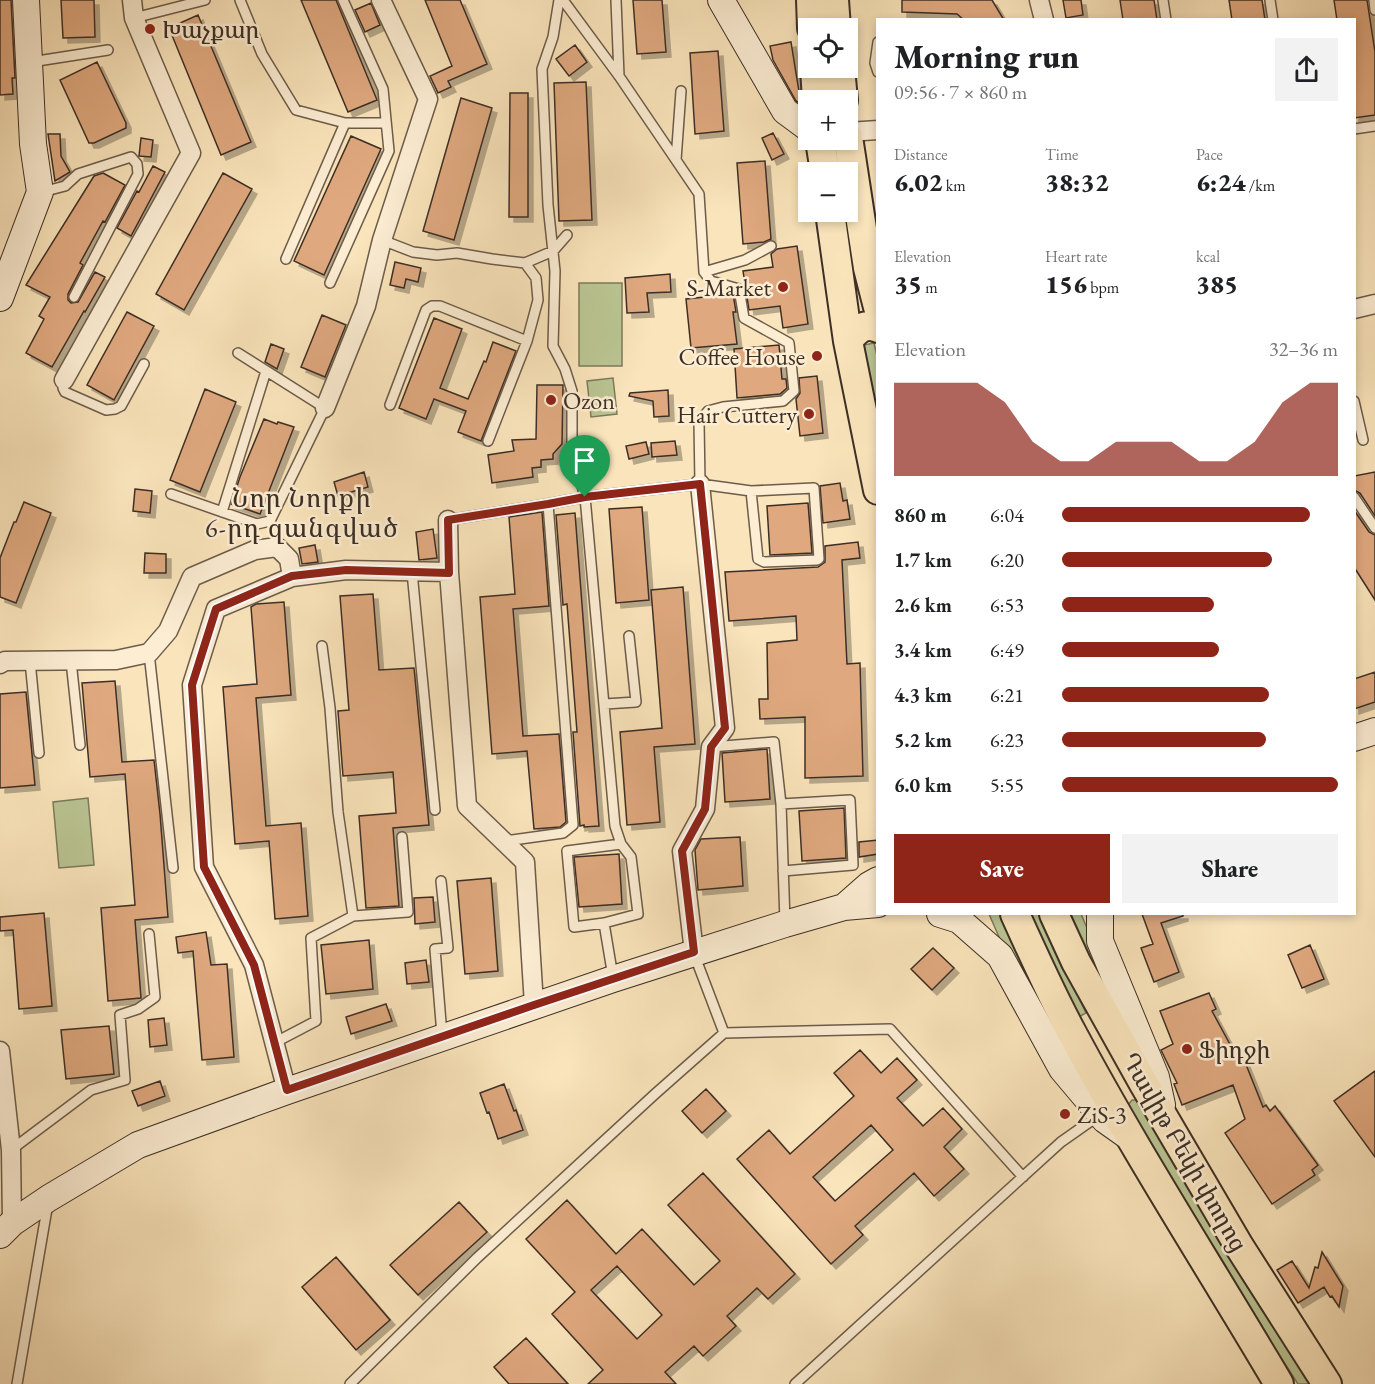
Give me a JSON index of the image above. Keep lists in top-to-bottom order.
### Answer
{
  "streets": {
    "main road": ["Դավիթ Բեկի փողոց"]
  },
  "districts": ["Նոր Նորքի 6-րդ զանգված"],
  "places": [
    "Խաչքար",
    "S-Market",
    "Coffee House",
    "Ozon",
    "Hair Cuttery",
    "Ֆիդջի",
    "ZiS-3"
  ],
  "page": {
    "map_buttons": ["+", "−"],
    "heading": ["Morning run", "09:56 · 7 × 860 m"],
    "stats": [
      ["Distance", "6.02 km"],
      ["Time", "38:32"],
      ["Pace", "6:24 /km"],
      ["Elevation", "35 m"],
      ["Heart rate", "156 bpm"],
      ["kcal", "385"]
    ],
    "chart": ["Elevation", "32–36 m"],
    "list": [
      {
        "name": "860 m",
        "note": "6:04"
      },
      {
        "name": "1.7 km",
        "note": "6:20"
      },
      {
        "name": "2.6 km",
        "note": "6:53"
      },
      {
        "name": "3.4 km",
        "note": "6:49"
      },
      {
        "name": "4.3 km",
        "note": "6:21"
      },
      {
        "name": "5.2 km",
        "note": "6:23"
      },
      {
        "name": "6.0 km",
        "note": "5:55"
      }
    ],
    "buttons": ["Save", "Share"]
  }
}
